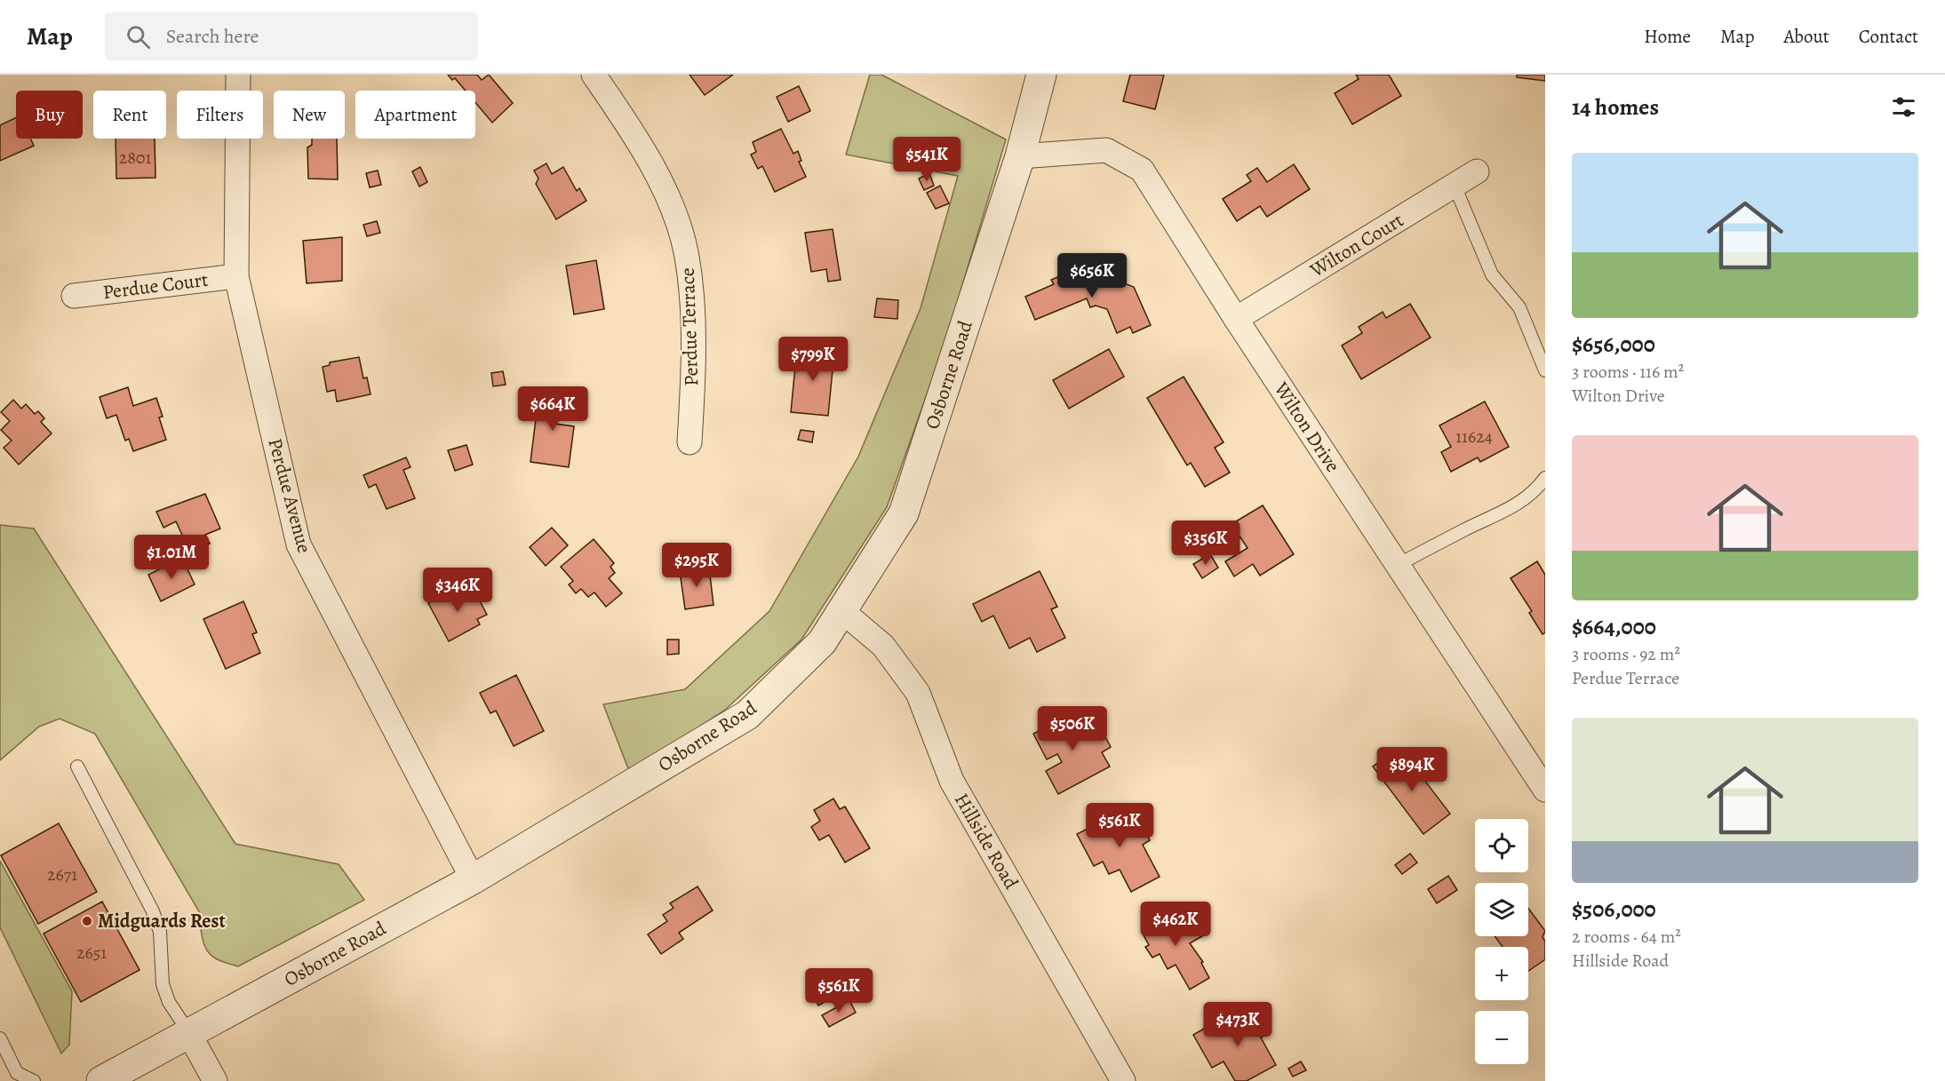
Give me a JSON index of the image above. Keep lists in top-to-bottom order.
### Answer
{
  "streets": {
    "street": [
      "Wilton Court",
      "Perdue Court",
      "Perdue Terrace",
      "Osborne Road",
      "Wilton Drive",
      "Perdue Avenue",
      "Hillside Road"
    ]
  },
  "crossings": [
    ["Wilton Court", "Wilton Drive"],
    ["Perdue Court", "Perdue Avenue"],
    ["Osborne Road", "Wilton Drive"],
    ["Osborne Road", "Perdue Avenue"],
    ["Osborne Road", "Hillside Road"]
  ],
  "places": ["Midguards Rest"],
  "house_numbers": [
    "2801",
    "11624",
    "2671",
    "2651"
  ],
  "page": {
    "header": "Map",
    "search": "Search here",
    "nav": [
      "Home",
      "Map",
      "About",
      "Contact"
    ],
    "heading": "14 homes",
    "chip": [
      "Buy",
      "Rent",
      "Filters",
      "New",
      "Apartment"
    ],
    "price": [
      "$541K",
      "$656K",
      "$799K",
      "$664K",
      "$356K",
      "$1.01M",
      "$295K",
      "$346K",
      "$506K",
      "$894K",
      "$561K",
      "$462K",
      "$561K",
      "$473K"
    ],
    "list": [
      {
        "name": "$656,000",
        "note": "3 rooms · 116 m² · Wilton Drive"
      },
      {
        "name": "$664,000",
        "note": "3 rooms · 92 m² · Perdue Terrace"
      },
      {
        "name": "$506,000",
        "note": "2 rooms · 64 m² · Hillside Road"
      }
    ],
    "map_buttons": ["+", "−"]
  }
}
